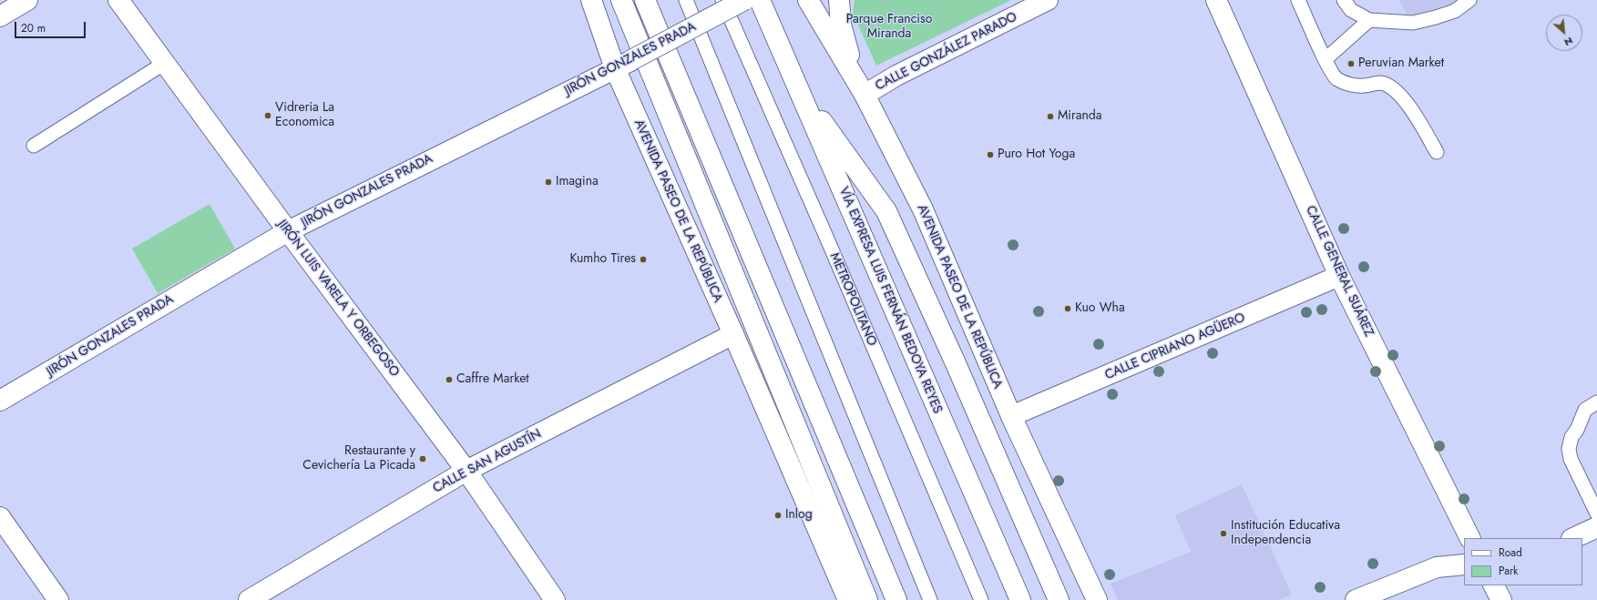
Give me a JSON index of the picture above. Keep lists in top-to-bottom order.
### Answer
{
  "streets": {
    "main road": [
      "CALLE GONZÁLEZ PARADO",
      "JIRÓN GONZALES PRADA",
      "AVENIDA PASEO DE LA REPÚBLICA",
      "CALLE GENERAL SUÁREZ",
      "JIRÓN LUIS VARELA Y ORBEGOSO",
      "VÍA EXPRESA LUIS FERNÁN BEDOYA REYES",
      "CALLE CIPRIANO AGÜERO",
      "CALLE SAN AGUSTÍN"
    ],
    "lane": ["METROPOLITANO"]
  },
  "crossings": [
    ["CALLE GONZÁLEZ PARADO", "AVENIDA PASEO DE LA REPÚBLICA"],
    ["JIRÓN GONZALES PRADA", "AVENIDA PASEO DE LA REPÚBLICA"],
    ["JIRÓN GONZALES PRADA", "JIRÓN LUIS VARELA Y ORBEGOSO"],
    ["AVENIDA PASEO DE LA REPÚBLICA", "CALLE CIPRIANO AGÜERO"],
    ["AVENIDA PASEO DE LA REPÚBLICA", "CALLE SAN AGUSTÍN"],
    ["CALLE GENERAL SUÁREZ", "CALLE CIPRIANO AGÜERO"],
    ["JIRÓN LUIS VARELA Y ORBEGOSO", "CALLE SAN AGUSTÍN"]
  ],
  "parks": ["Parque Franciso Miranda"],
  "places": [
    "Peruvian Market",
    "Vidreria La Economica",
    "Miranda",
    "Puro Hot Yoga",
    "Imagina",
    "Kumho Tires",
    "Kuo Wha",
    "Caffre Market",
    "Restaurante y Cevichería La Picada",
    "Inlog",
    "Institución Educativa Independencia"
  ],
  "legend": ["Road", "Park"],
  "scale_bar": "20 m",
  "north": "bottom right"
}
